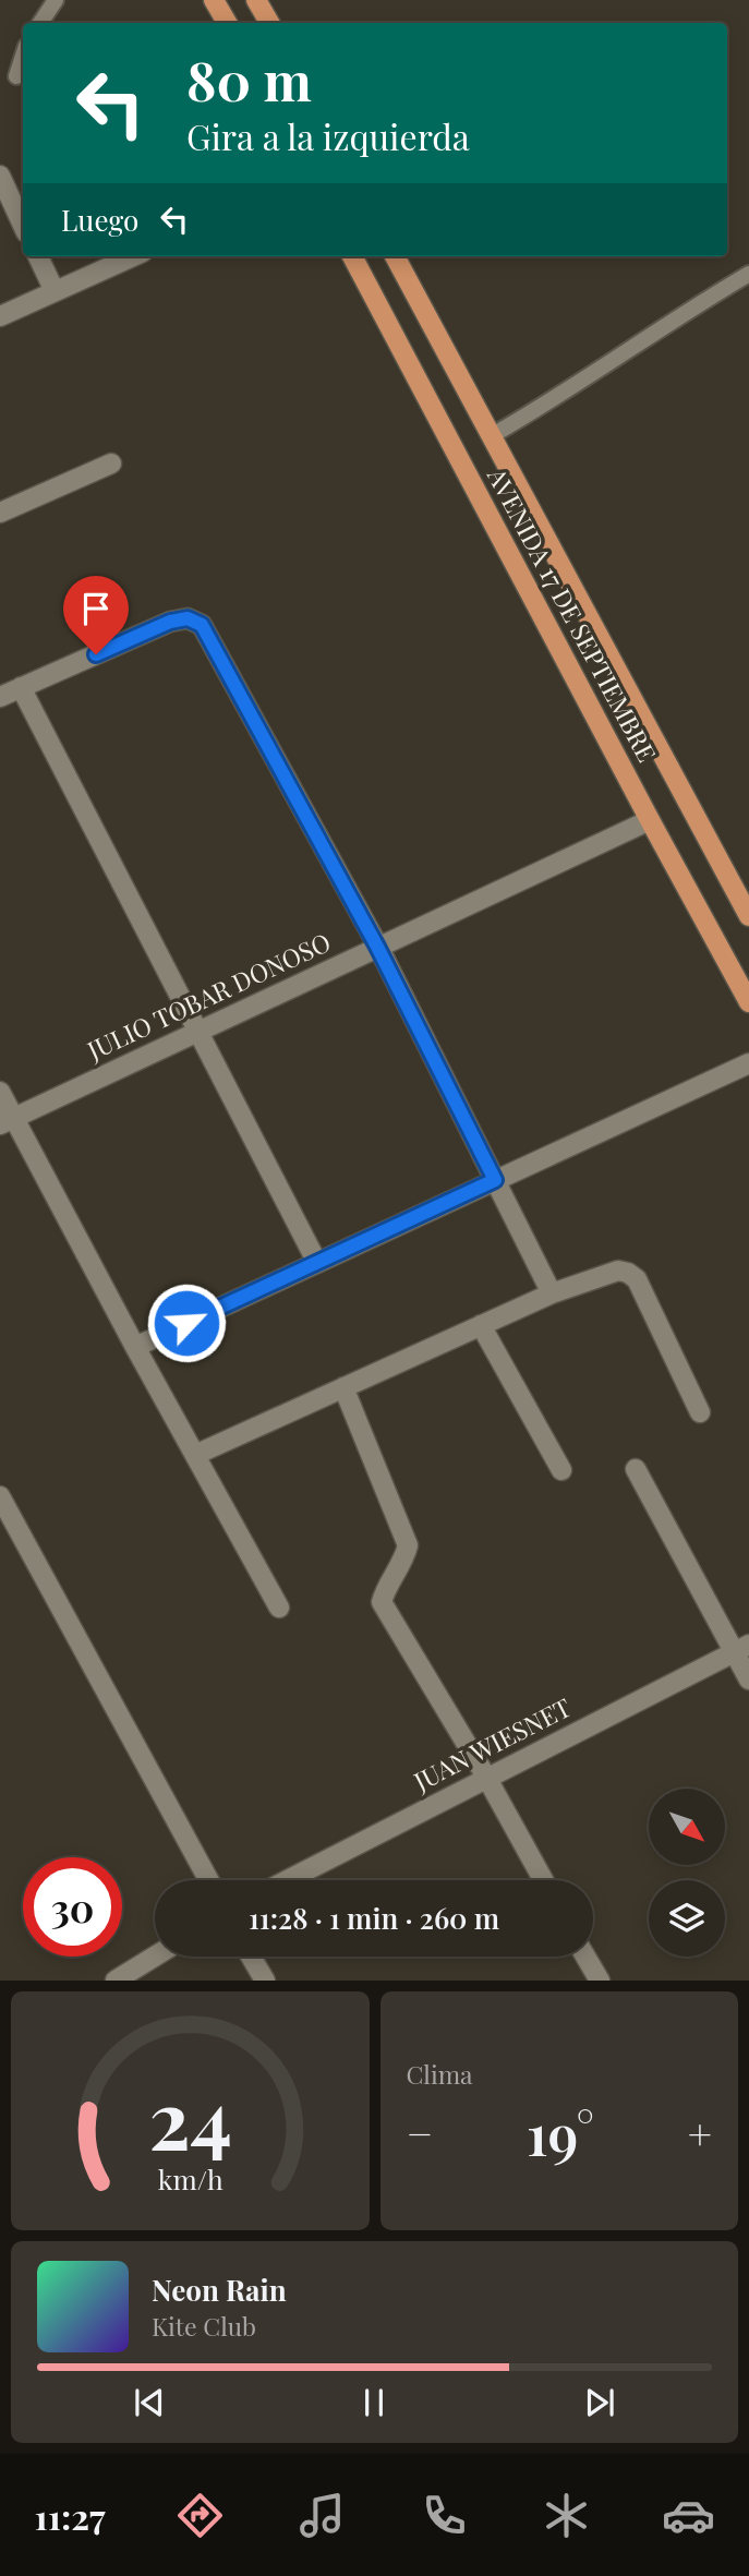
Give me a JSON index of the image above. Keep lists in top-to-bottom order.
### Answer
{
  "streets": {
    "main road": ["AVENIDA 17 DE SEPTIEMBRE"],
    "street": ["JULIO TOBAR DONOSO", "JUAN WIESNET"]
  },
  "crossings": [
    ["AVENIDA 17 DE SEPTIEMBRE", "JULIO TOBAR DONOSO"]
  ],
  "north": "bottom right",
  "page": {
    "turn": ["80 m", "Gira a la izquierda"],
    "then": "Luego",
    "limit": "30",
    "trip": "11:28 · 1 min · 260 m",
    "tile": "Clima",
    "heat": ["−", "19°", "+"],
    "song": ["Neon Rain", "Kite Club"],
    "tabs": "11:27",
    "gauge": ["24", "km/h"]
  }
}
